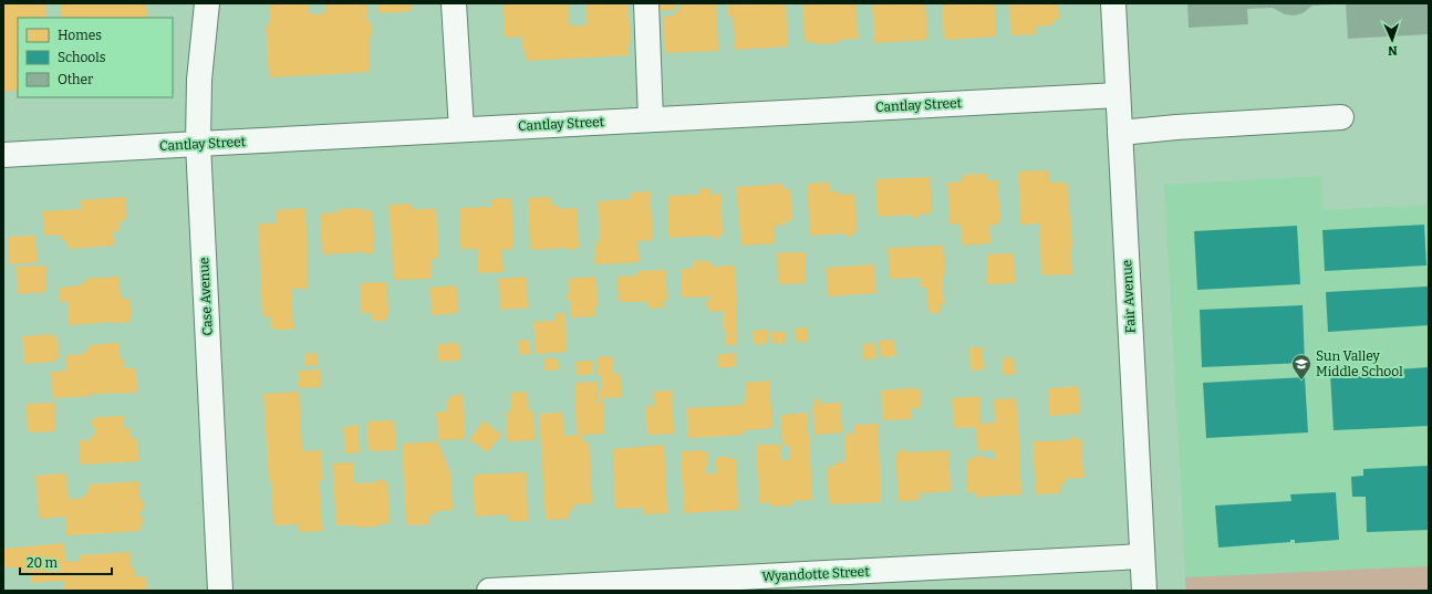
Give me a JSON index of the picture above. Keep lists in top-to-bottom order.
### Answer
{
  "streets": {
    "street": [
      "Cantlay Street",
      "Case Avenue",
      "Fair Avenue",
      "Wyandotte Street"
    ]
  },
  "crossings": [
    ["Cantlay Street", "Case Avenue"],
    ["Cantlay Street", "Fair Avenue"],
    ["Fair Avenue", "Wyandotte Street"]
  ],
  "places": {
    "school or university": ["Sun Valley Middle School"]
  },
  "legend": ["Homes", "Schools", "Other"],
  "scale_bar": "20 m",
  "north": "bottom"
}
